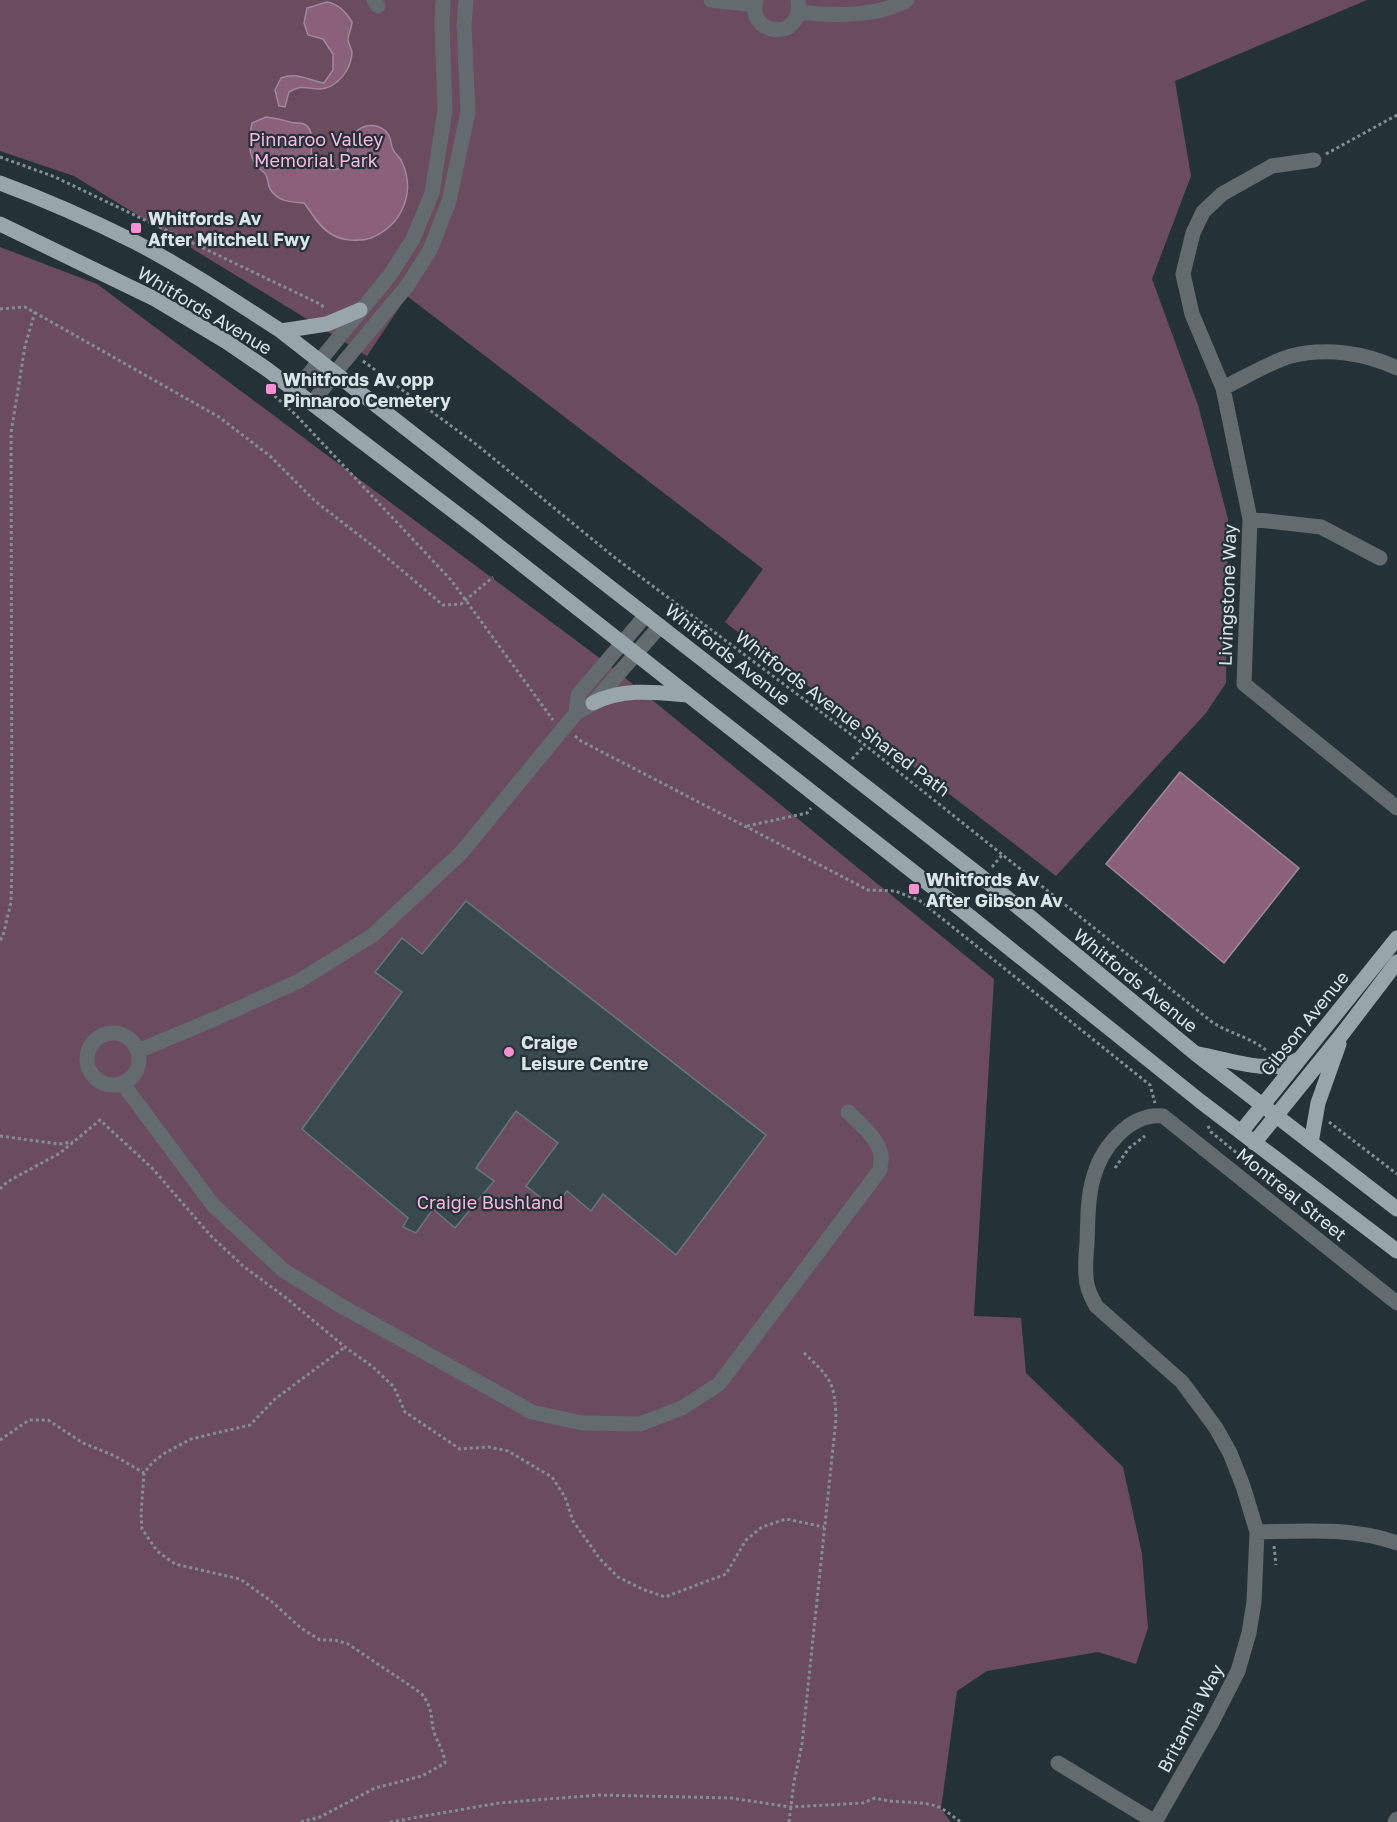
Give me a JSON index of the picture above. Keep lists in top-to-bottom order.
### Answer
{
  "streets": {
    "main road": ["Whitfords Avenue", "Gibson Avenue"],
    "street": ["Livingstone Way", "Montreal Street", "Britannia Way"],
    "path": ["Whitfords Avenue Shared Path"]
  },
  "crossings": [
    ["Whitfords Avenue", "Gibson Avenue"],
    ["Montreal Street", "Britannia Way"]
  ],
  "parks": ["Pinnaroo Valley Memorial Park", "Craigie Bushland"],
  "places": {
    "transit": ["Whitfords Av After Mitchell Fwy", "Whitfords Av opp Pinnaroo Cemetery", "Whitfords Av After Gibson Av"],
    "other": ["Craige Leisure Centre"]
  }
}
